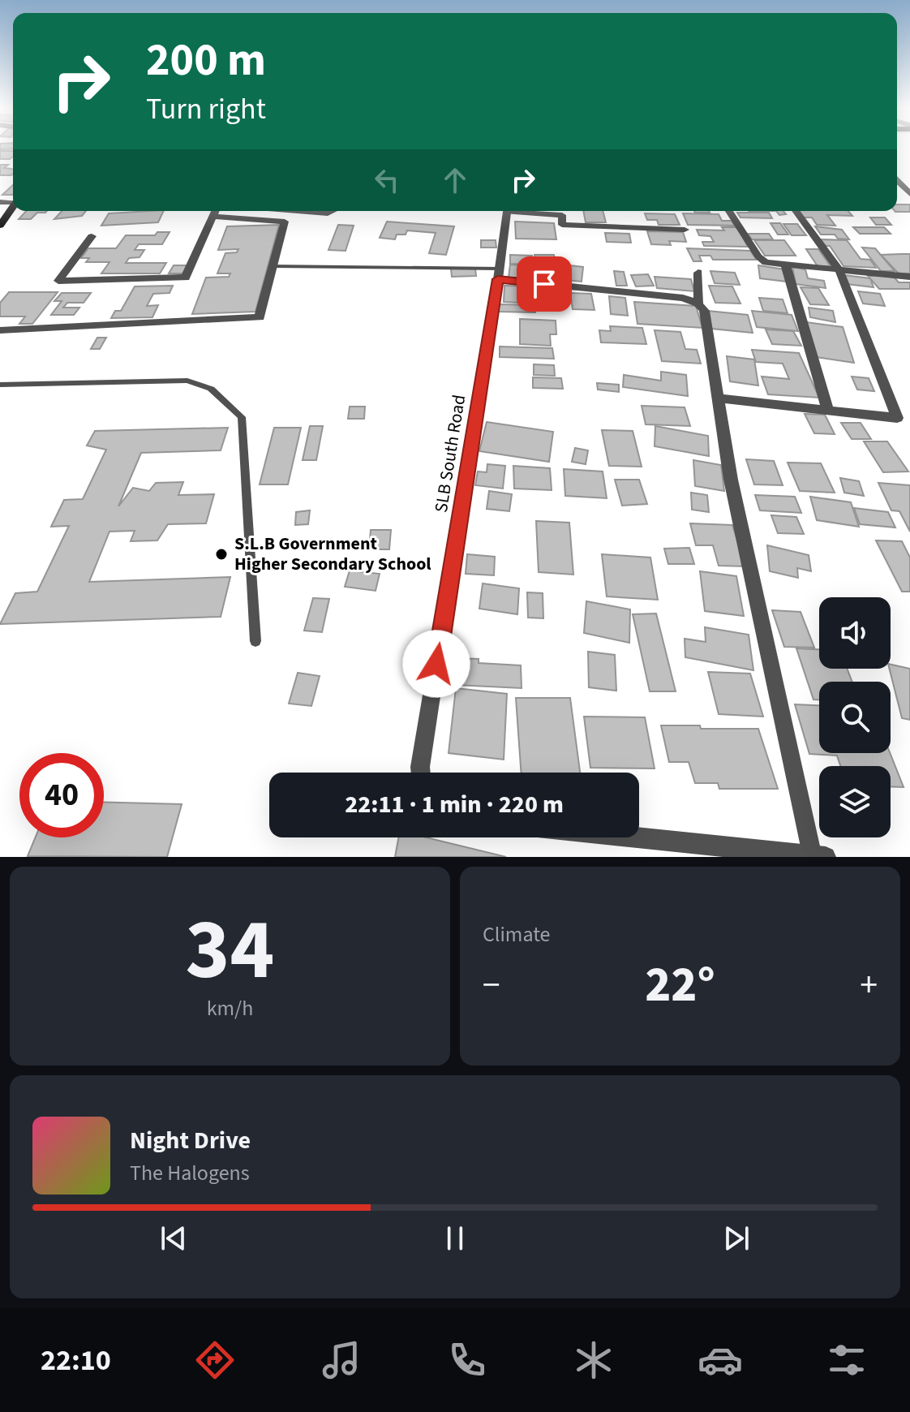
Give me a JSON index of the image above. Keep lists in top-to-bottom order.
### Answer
{
  "streets": {
    "street": ["SLB South Road"]
  },
  "places": ["S.L.B Government Higher Secondary School"],
  "page": {
    "turn": ["200 m", "Turn right"],
    "limit": "40",
    "trip": "22:11 · 1 min · 220 m",
    "tile": [
      ["34", "km/h"],
      "Climate"
    ],
    "heat": ["−", "22°", "+"],
    "song": ["Night Drive", "The Halogens"],
    "tabs": "22:10"
  }
}
